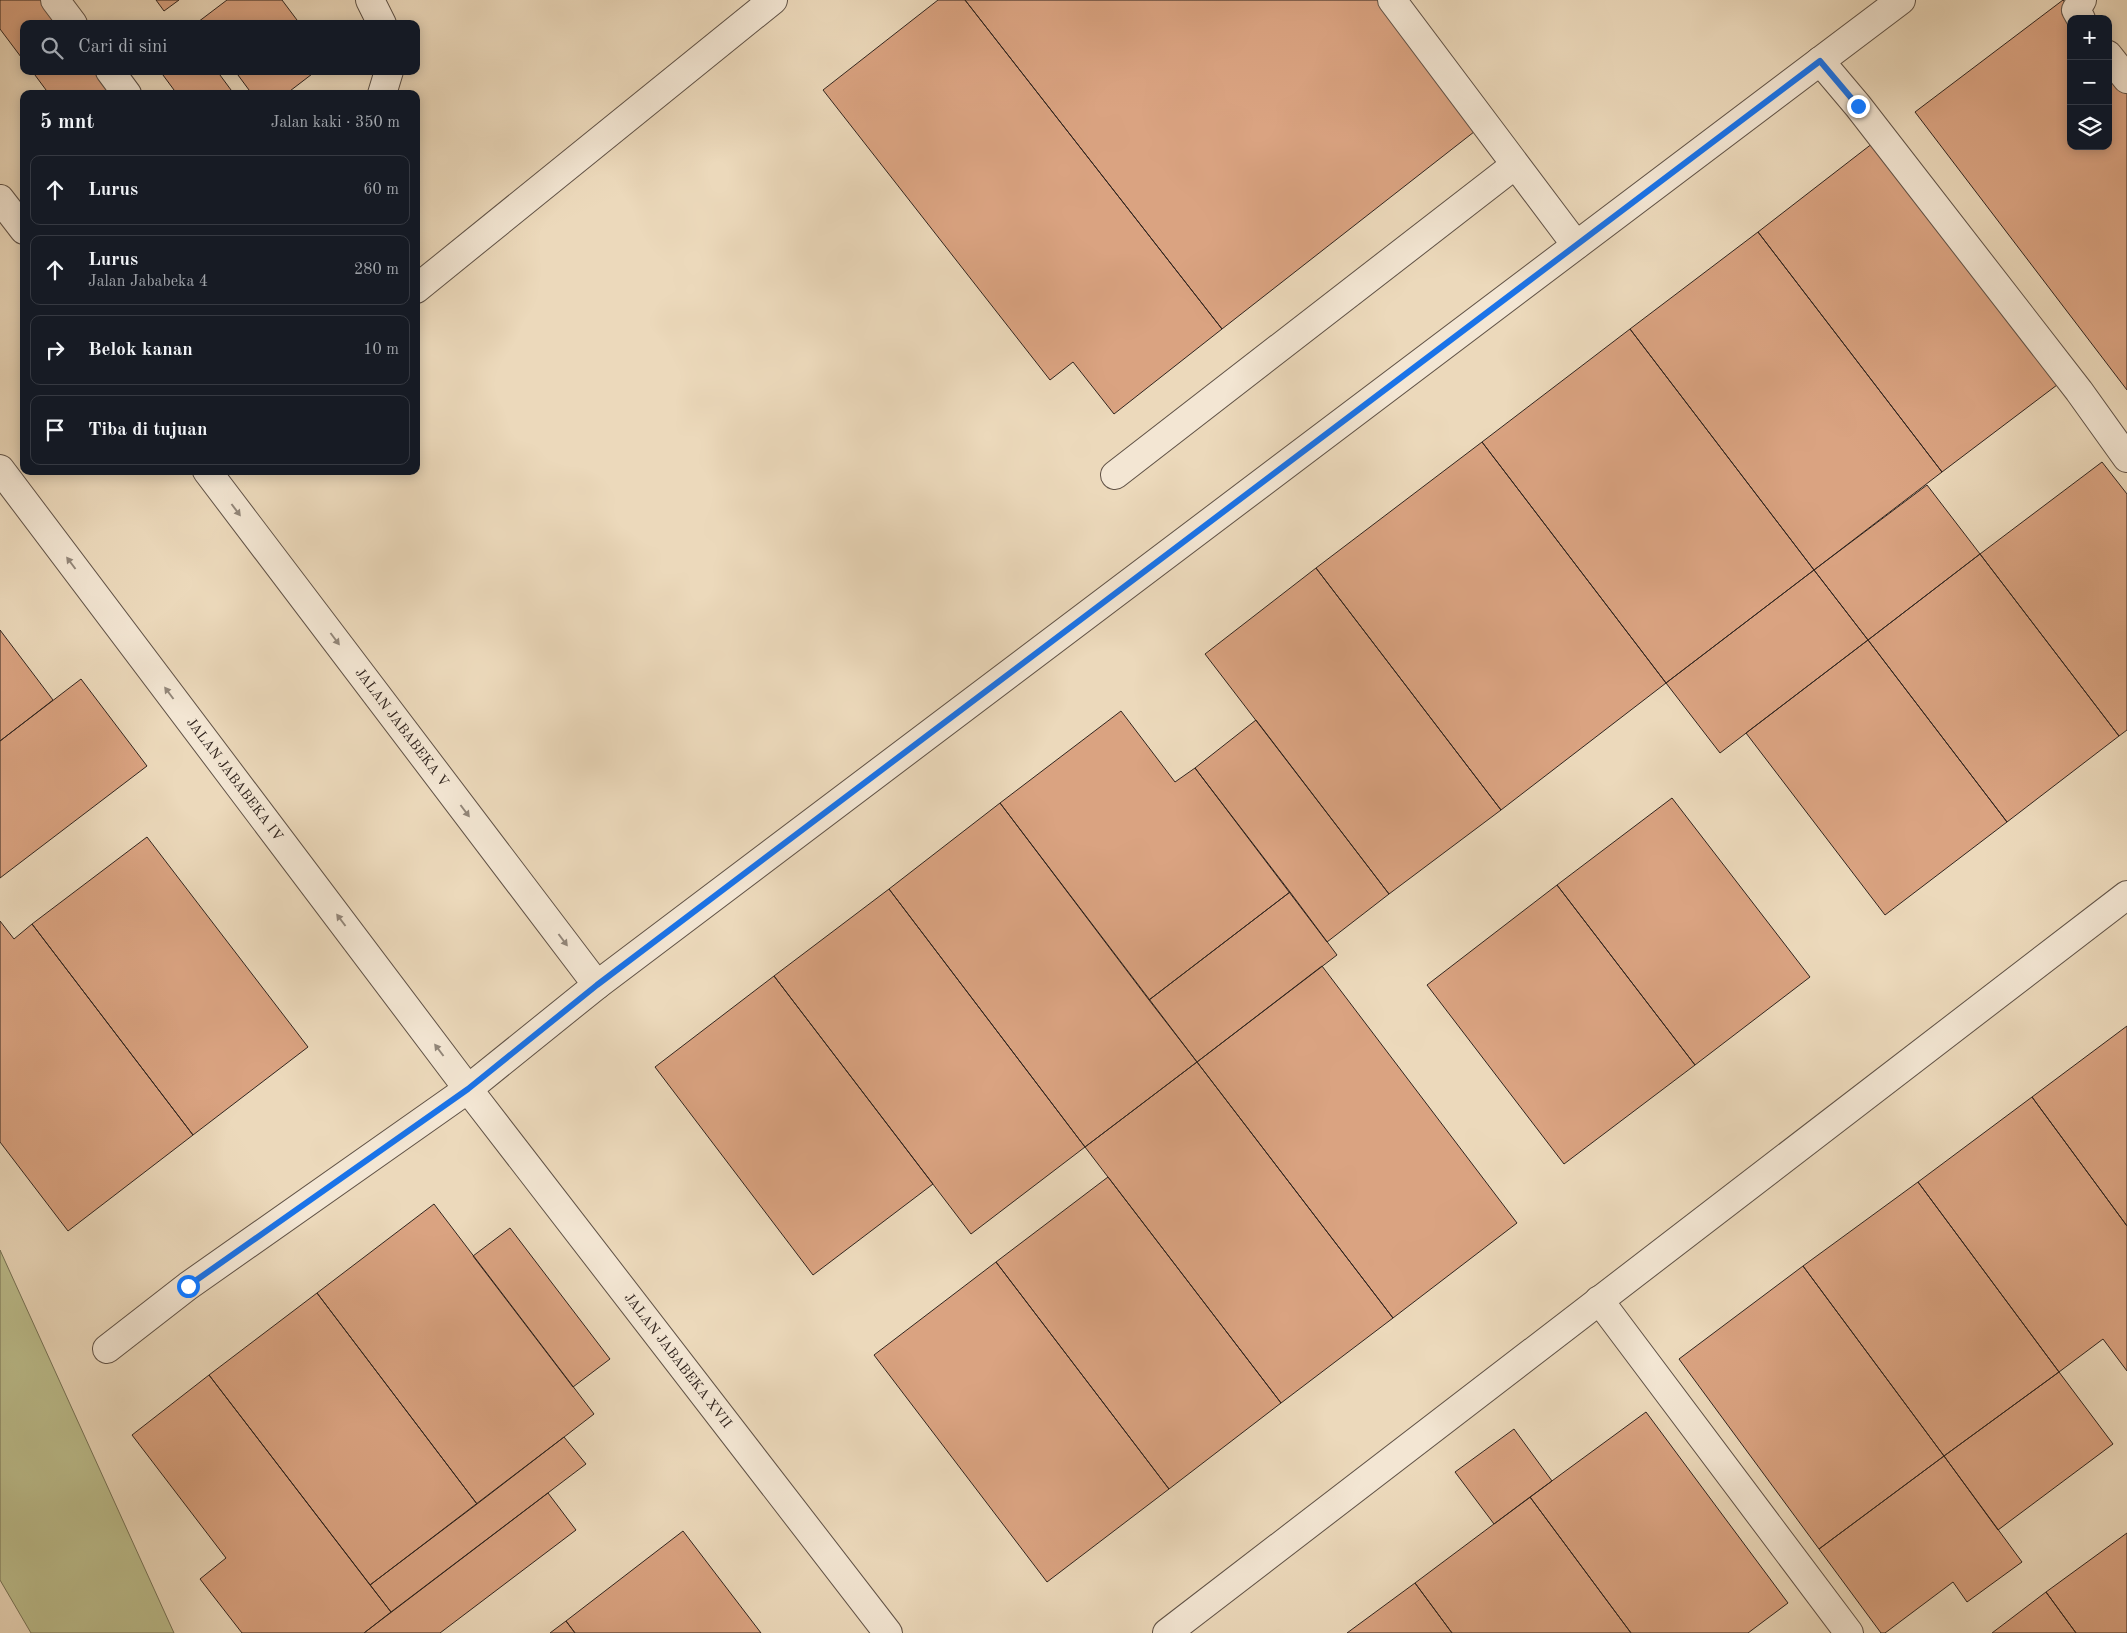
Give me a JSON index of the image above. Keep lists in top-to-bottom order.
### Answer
{
  "streets": {
    "street": ["JALAN JABABEKA V", "JALAN JABABEKA IV", "JALAN JABABEKA XVII"]
  },
  "crossings": [
    ["JALAN JABABEKA IV", "JALAN JABABEKA XVII"]
  ],
  "one_way": ["JALAN JABABEKA V", "JALAN JABABEKA IV"],
  "page": {
    "map_buttons": ["+", "−"],
    "search": "Cari di sini",
    "heading": ["5 mnt", "Jalan kaki · 350 m"],
    "list": [
      ["Lurus", "60 m"],
      ["Lurus", "Jalan Jababeka 4", "280 m"],
      ["Belok kanan", "10 m"],
      "Tiba di tujuan"
    ]
  }
}
